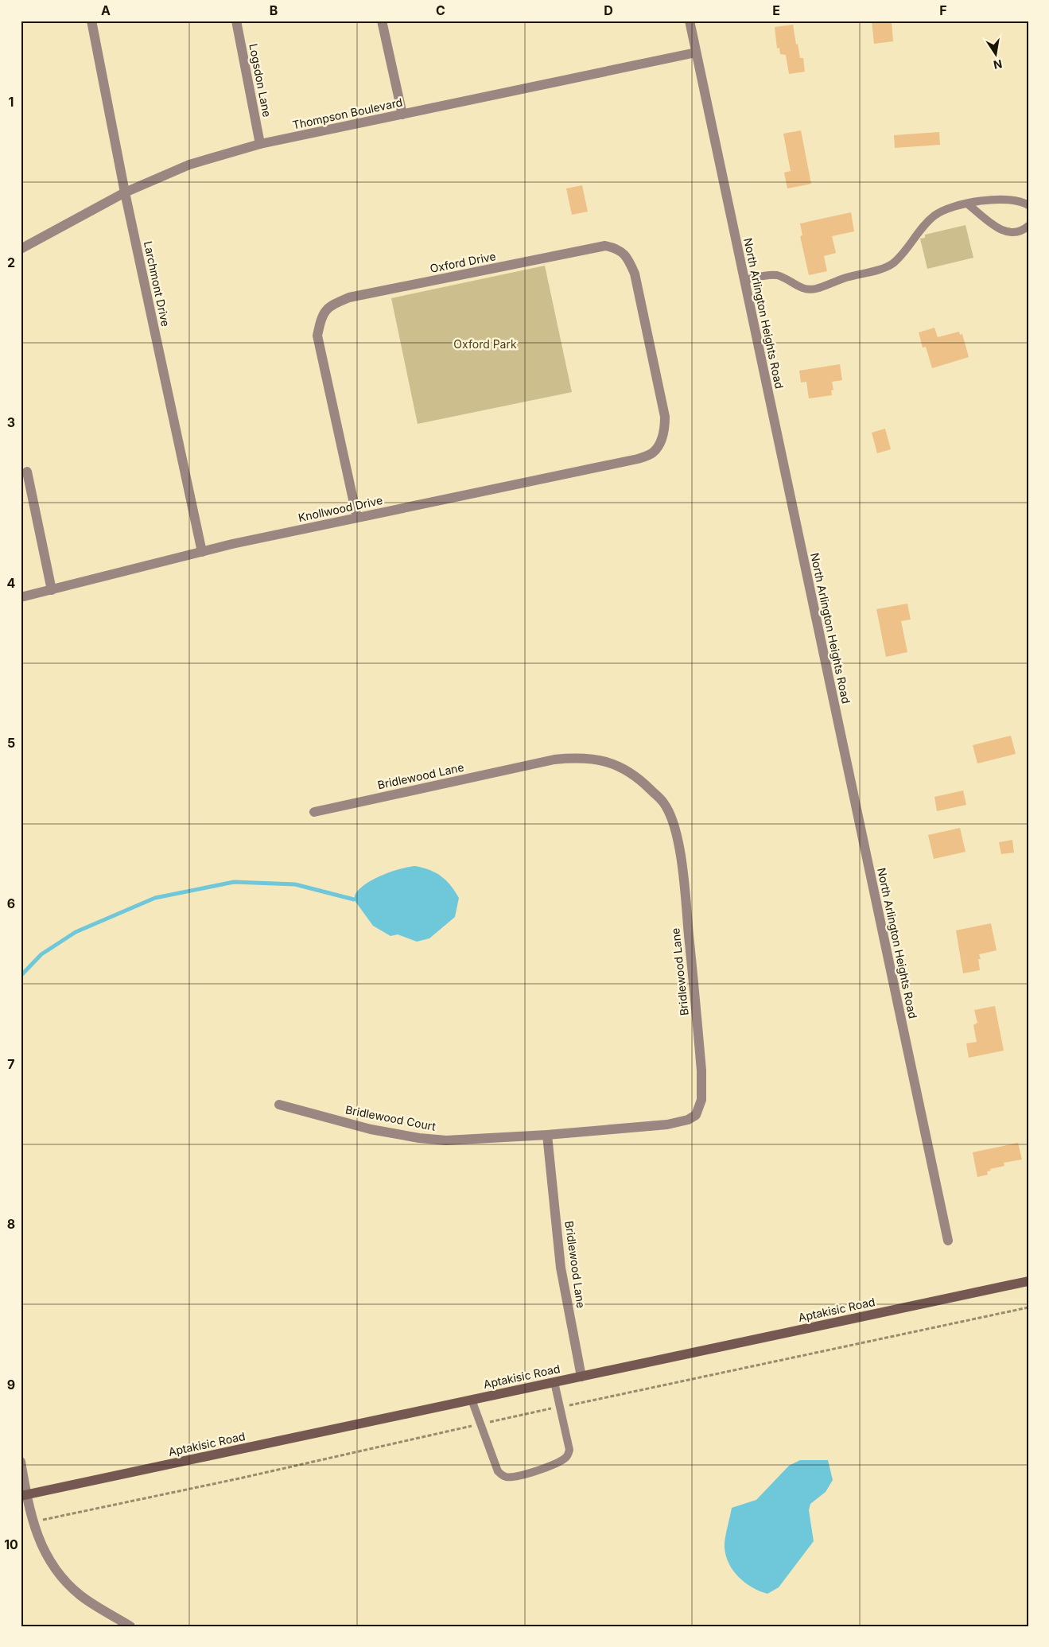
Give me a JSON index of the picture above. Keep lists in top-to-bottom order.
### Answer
{
  "streets": {
    "main road": ["Aptakisic Road"],
    "street": [
      "Logsdon Lane",
      "Thompson Boulevard",
      "Oxford Drive",
      "Larchmont Drive",
      "North Arlington Heights Road",
      "Knollwood Drive",
      "Bridlewood Lane",
      "Bridlewood Court"
    ]
  },
  "crossings": [
    ["Logsdon Lane", "Thompson Boulevard"],
    ["Thompson Boulevard", "Larchmont Drive"],
    ["Thompson Boulevard", "North Arlington Heights Road"],
    ["Oxford Drive", "Knollwood Drive"],
    ["Larchmont Drive", "Knollwood Drive"],
    ["Bridlewood Lane", "Bridlewood Court"],
    ["Bridlewood Lane", "Aptakisic Road"]
  ],
  "parks": ["Oxford Park"],
  "north": "bottom",
  "grid": {
    "columns": [
      "A",
      "B",
      "C",
      "D",
      "E",
      "F"
    ],
    "rows": [
      "1",
      "2",
      "3",
      "4",
      "5",
      "6",
      "7",
      "8",
      "9",
      "10"
    ]
  }
}
